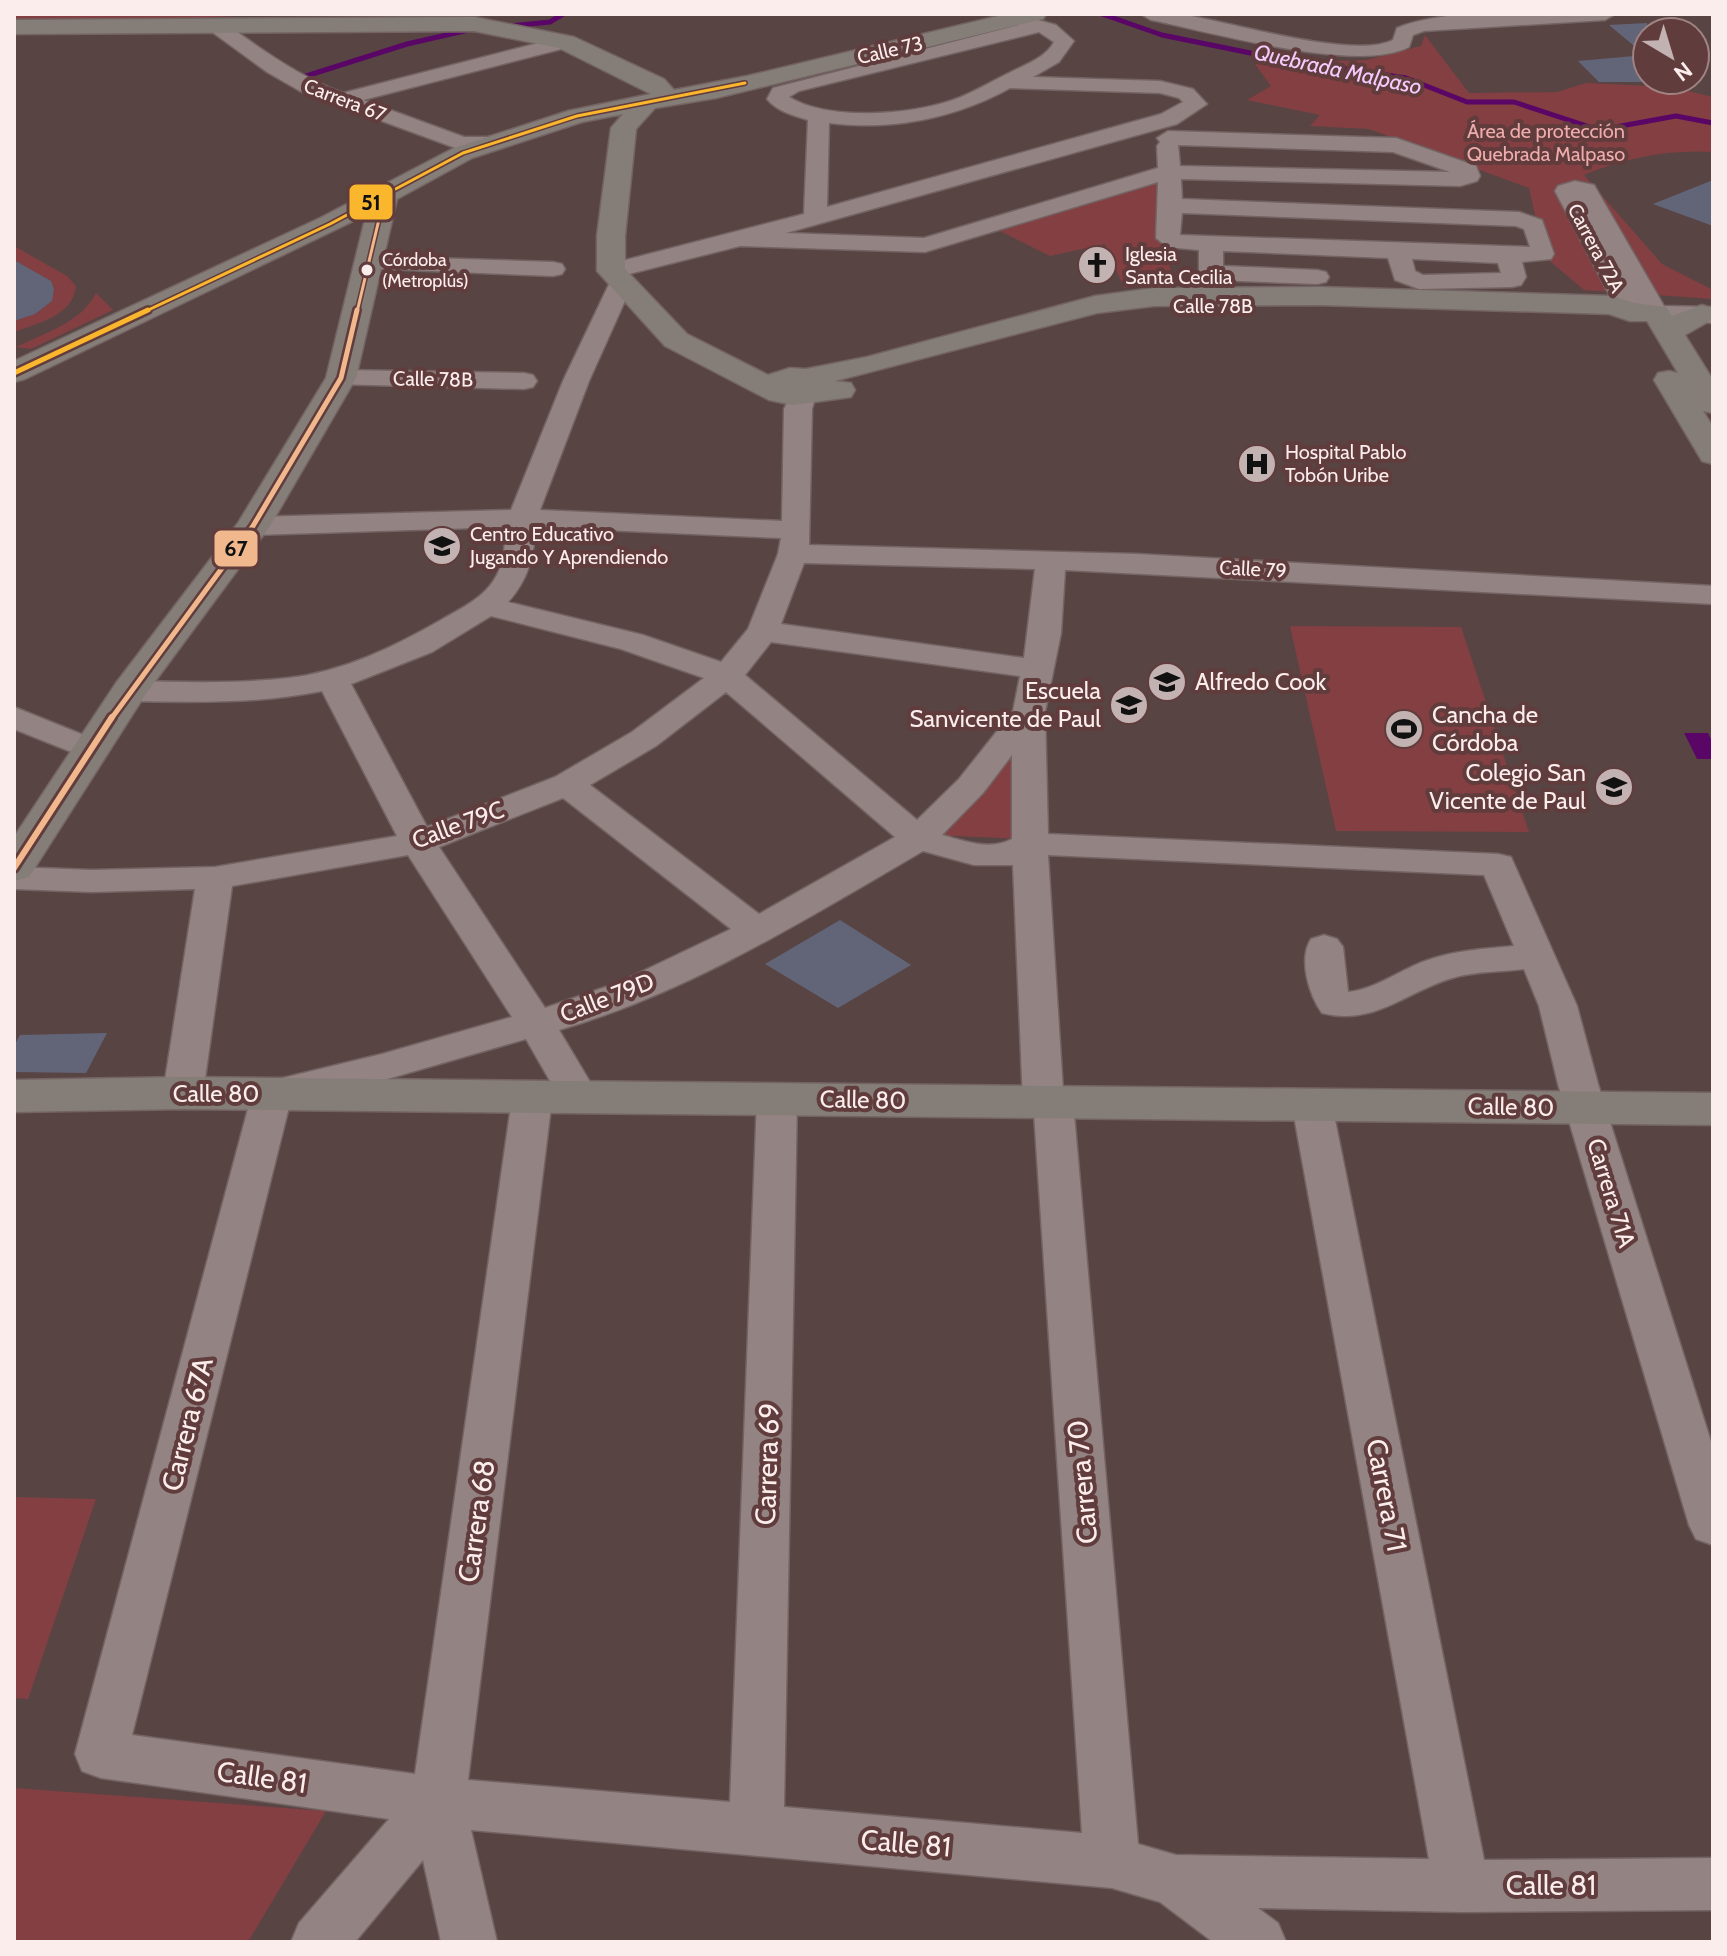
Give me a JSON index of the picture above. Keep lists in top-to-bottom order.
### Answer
{
  "streets": {
    "main road": ["Calle 73", "Calle 78B", "Calle 80"],
    "street": [
      "Carrera 67",
      "Carrera 72A",
      "Calle 79",
      "Calle 79C",
      "Calle 79D",
      "Carrera 71A",
      "Carrera 67A",
      "Carrera 69",
      "Carrera 70",
      "Carrera 71",
      "Carrera 68",
      "Calle 81"
    ]
  },
  "crossings": [
    ["Calle 73", "Carrera 67"],
    ["Calle 79", "Calle 79C"],
    ["Calle 79", "Carrera 70"],
    ["Calle 79D", "Calle 80"],
    ["Calle 79D", "Carrera 67A"],
    ["Calle 79D", "Carrera 70"],
    ["Calle 80", "Carrera 71A"],
    ["Calle 80", "Carrera 67A"],
    ["Calle 80", "Carrera 69"],
    ["Calle 80", "Carrera 70"],
    ["Calle 80", "Carrera 71"],
    ["Calle 80", "Carrera 68"],
    ["Carrera 71A", "Carrera 70"],
    ["Carrera 67A", "Calle 81"],
    ["Carrera 69", "Calle 81"],
    ["Carrera 70", "Calle 81"],
    ["Carrera 71", "Calle 81"],
    ["Carrera 68", "Calle 81"]
  ],
  "water": ["Quebrada Malpaso"],
  "parks": ["Área de protección Quebrada Malpaso"],
  "places": {
    "church": ["Iglesia Santa Cecilia"],
    "other": ["Córdoba (Metroplús)"],
    "hospital": ["Hospital Pablo Tobón Uribe"],
    "school or university": [
      "Centro Educativo Jugando Y Aprendiendo",
      "Alfredo Cook",
      "Escuela Sanvicente de Paul",
      "Colegio San Vicente de Paul"
    ],
    "sports": ["Cancha de Córdoba"]
  },
  "lines": ["transit line 51", "transit line 67"],
  "north": "bottom right"
}
